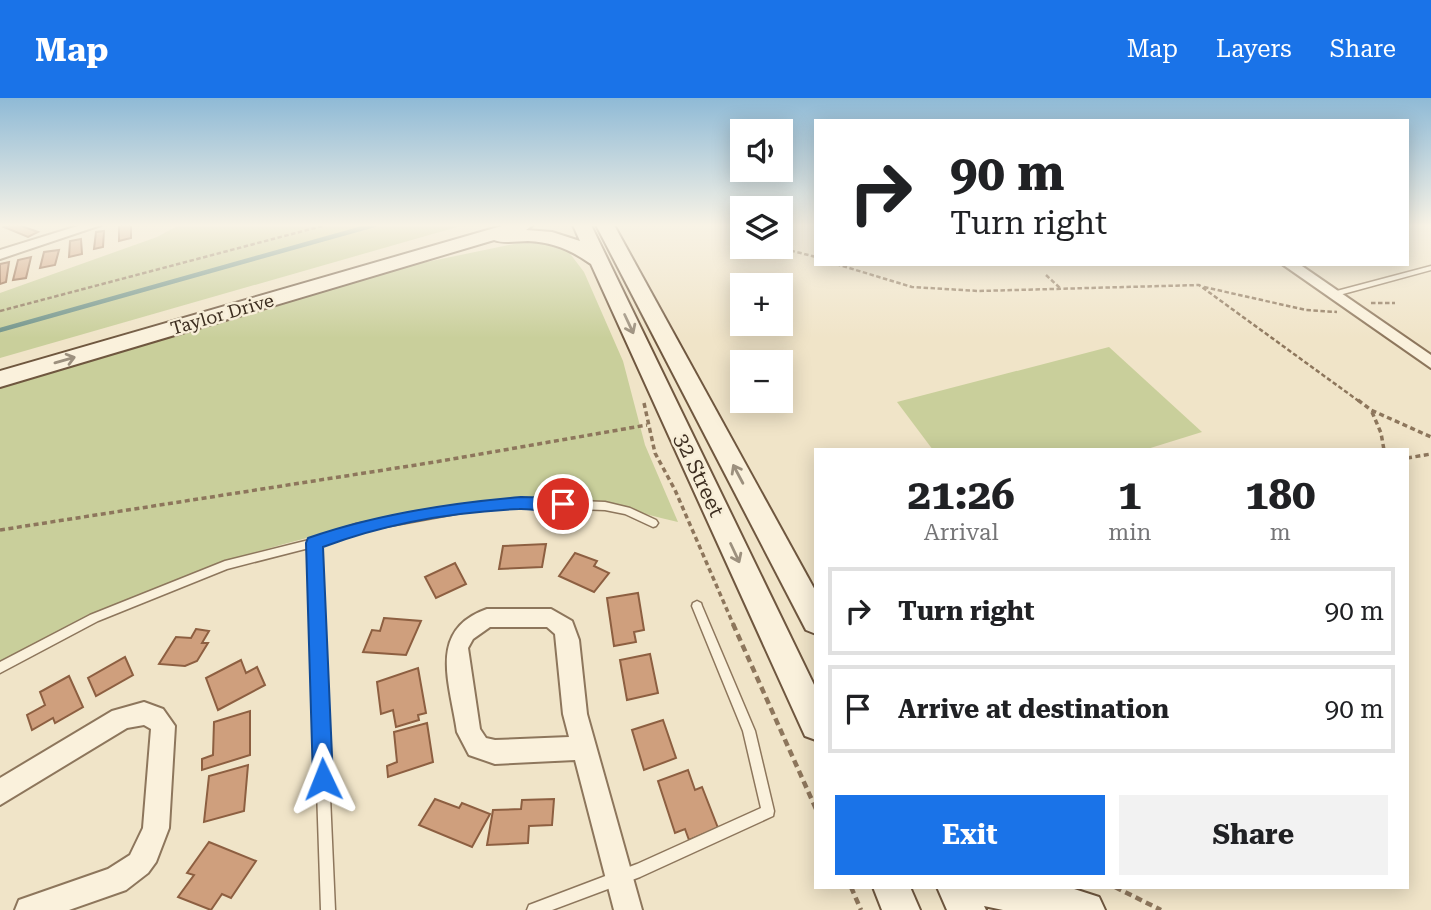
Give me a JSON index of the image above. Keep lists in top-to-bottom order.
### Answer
{
  "streets": {
    "main road": ["Taylor Drive", "32 Street"]
  },
  "page": {
    "header": "Map",
    "nav": ["Map", "Layers", "Share"],
    "map_buttons": ["+", "−"],
    "turn": ["90 m", "Turn right"],
    "eta": [
      "21:26",
      "Arrival",
      "1",
      "min",
      "180",
      "m"
    ],
    "list": [
      {
        "name": "Turn right",
        "value": "90 m"
      },
      {
        "name": "Arrive at destination",
        "value": "90 m"
      }
    ],
    "buttons": ["Exit", "Share"]
  }
}
